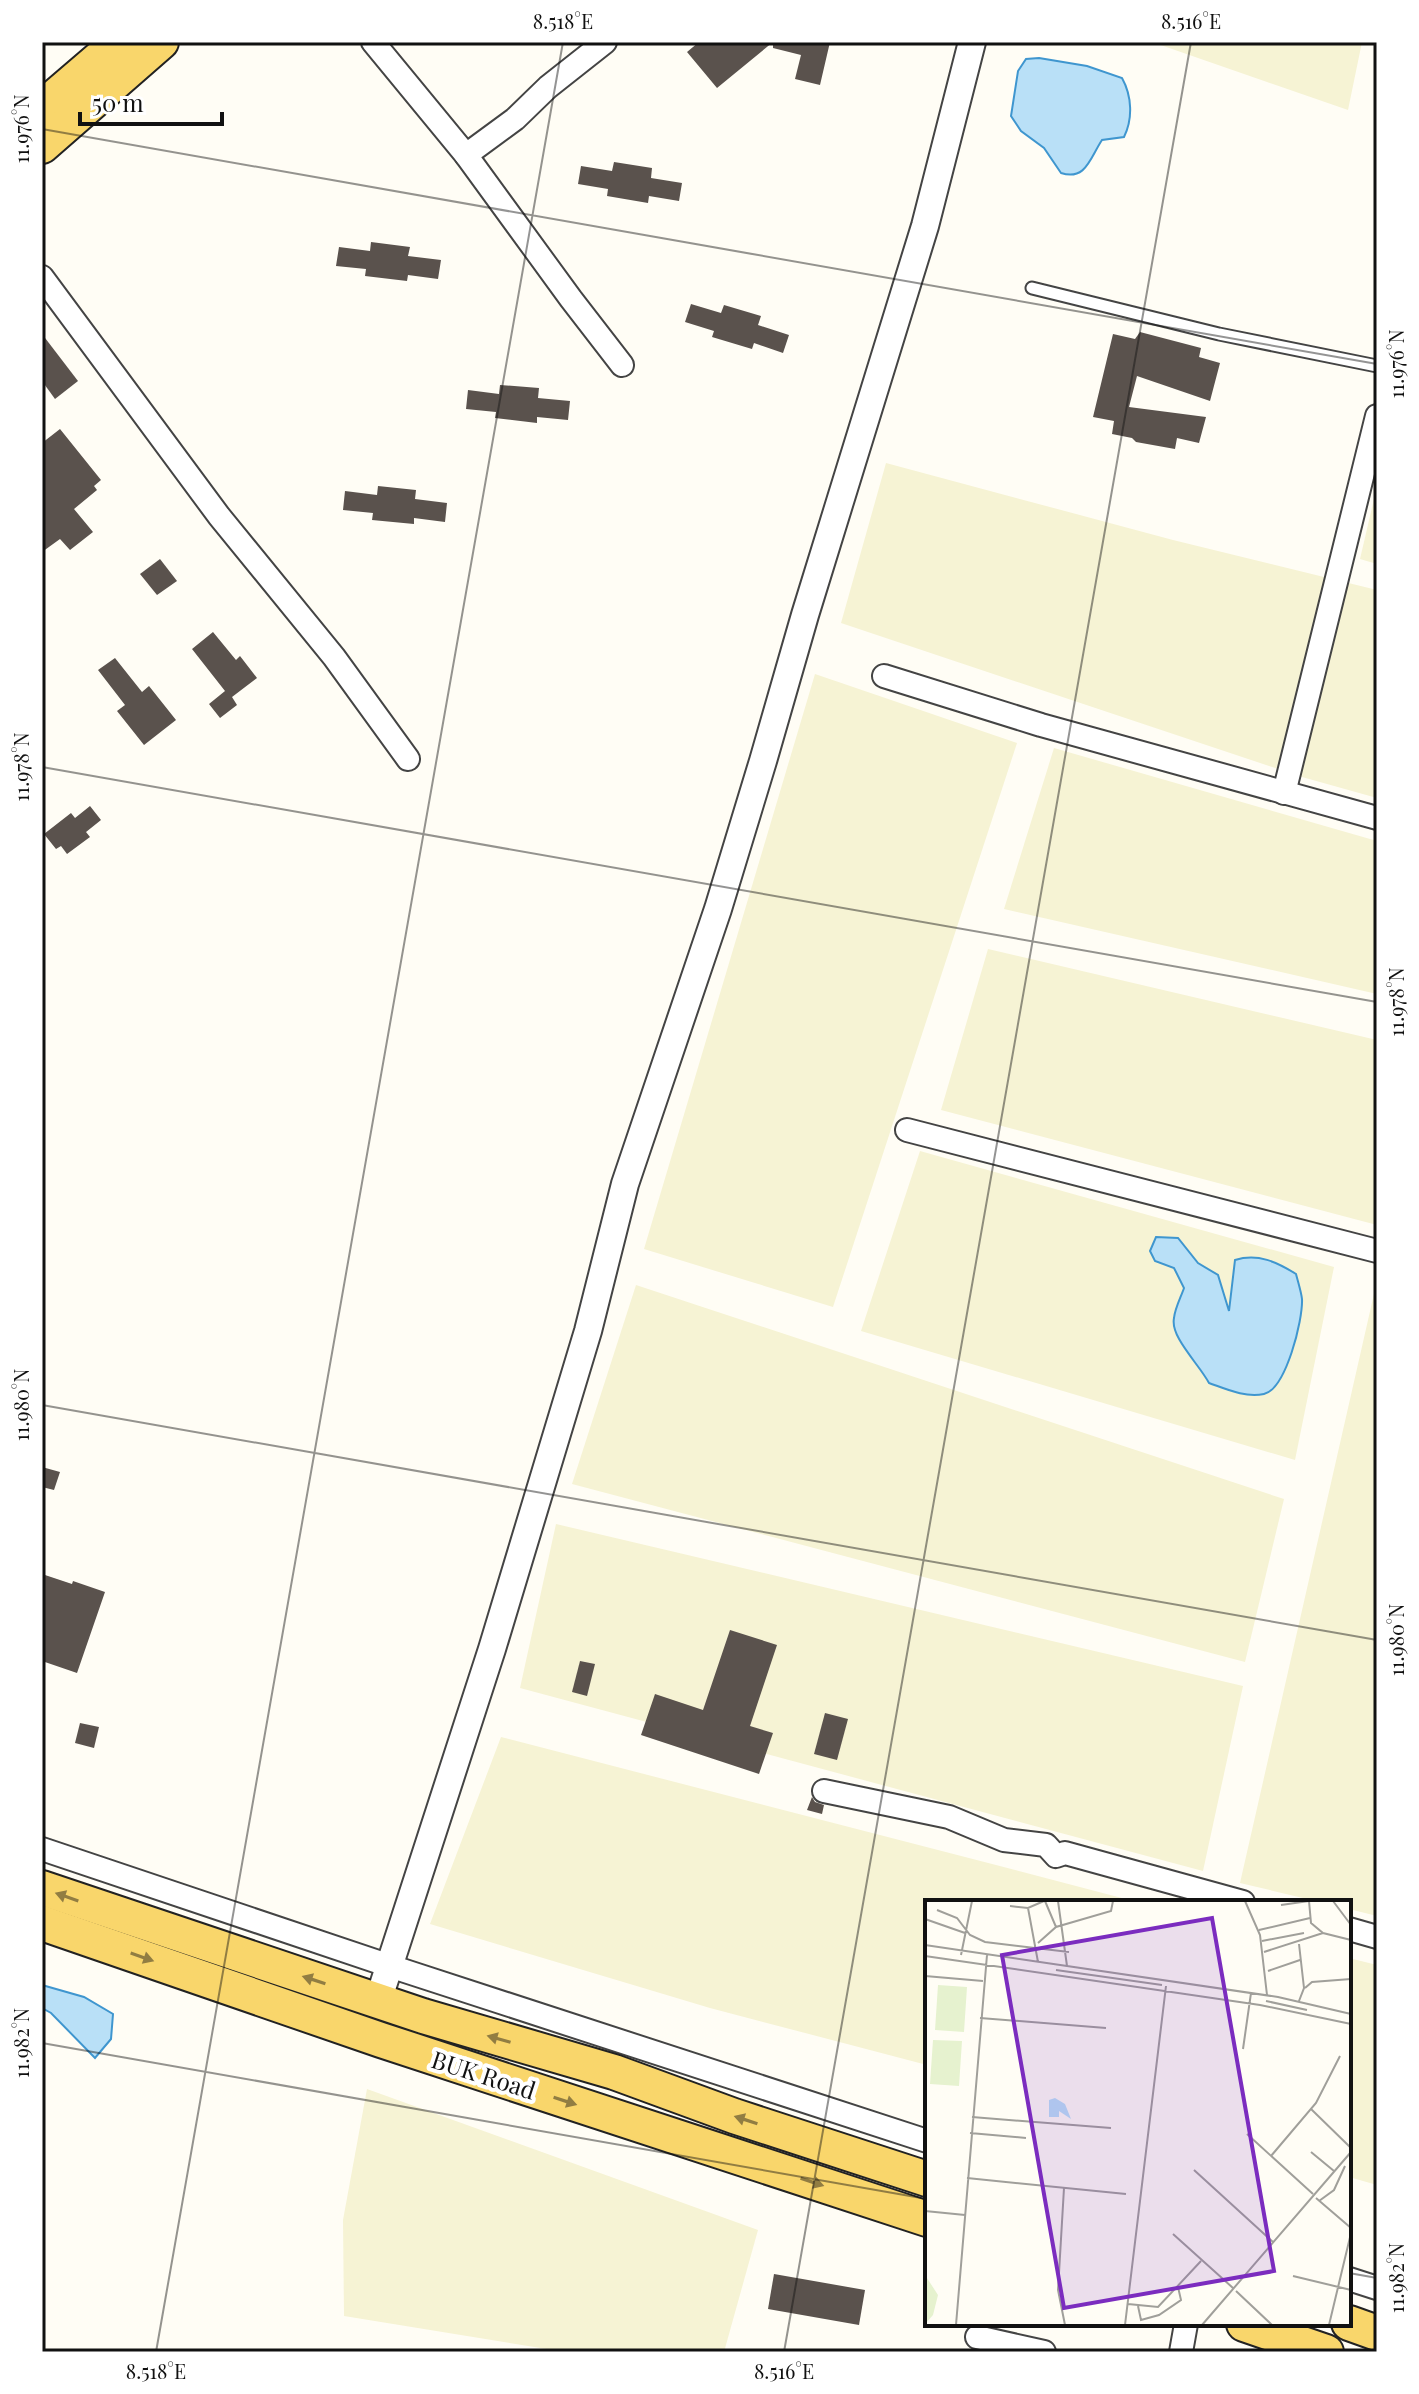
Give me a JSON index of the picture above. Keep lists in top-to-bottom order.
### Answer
{
  "streets": {
    "main road": ["BUK Road"]
  },
  "scale_bar": "50 m",
  "coordinates": [
    "8.518°E",
    "8.516°E",
    "11.976°N",
    "11.978°N",
    "11.980°N",
    "11.982°N"
  ]
}
